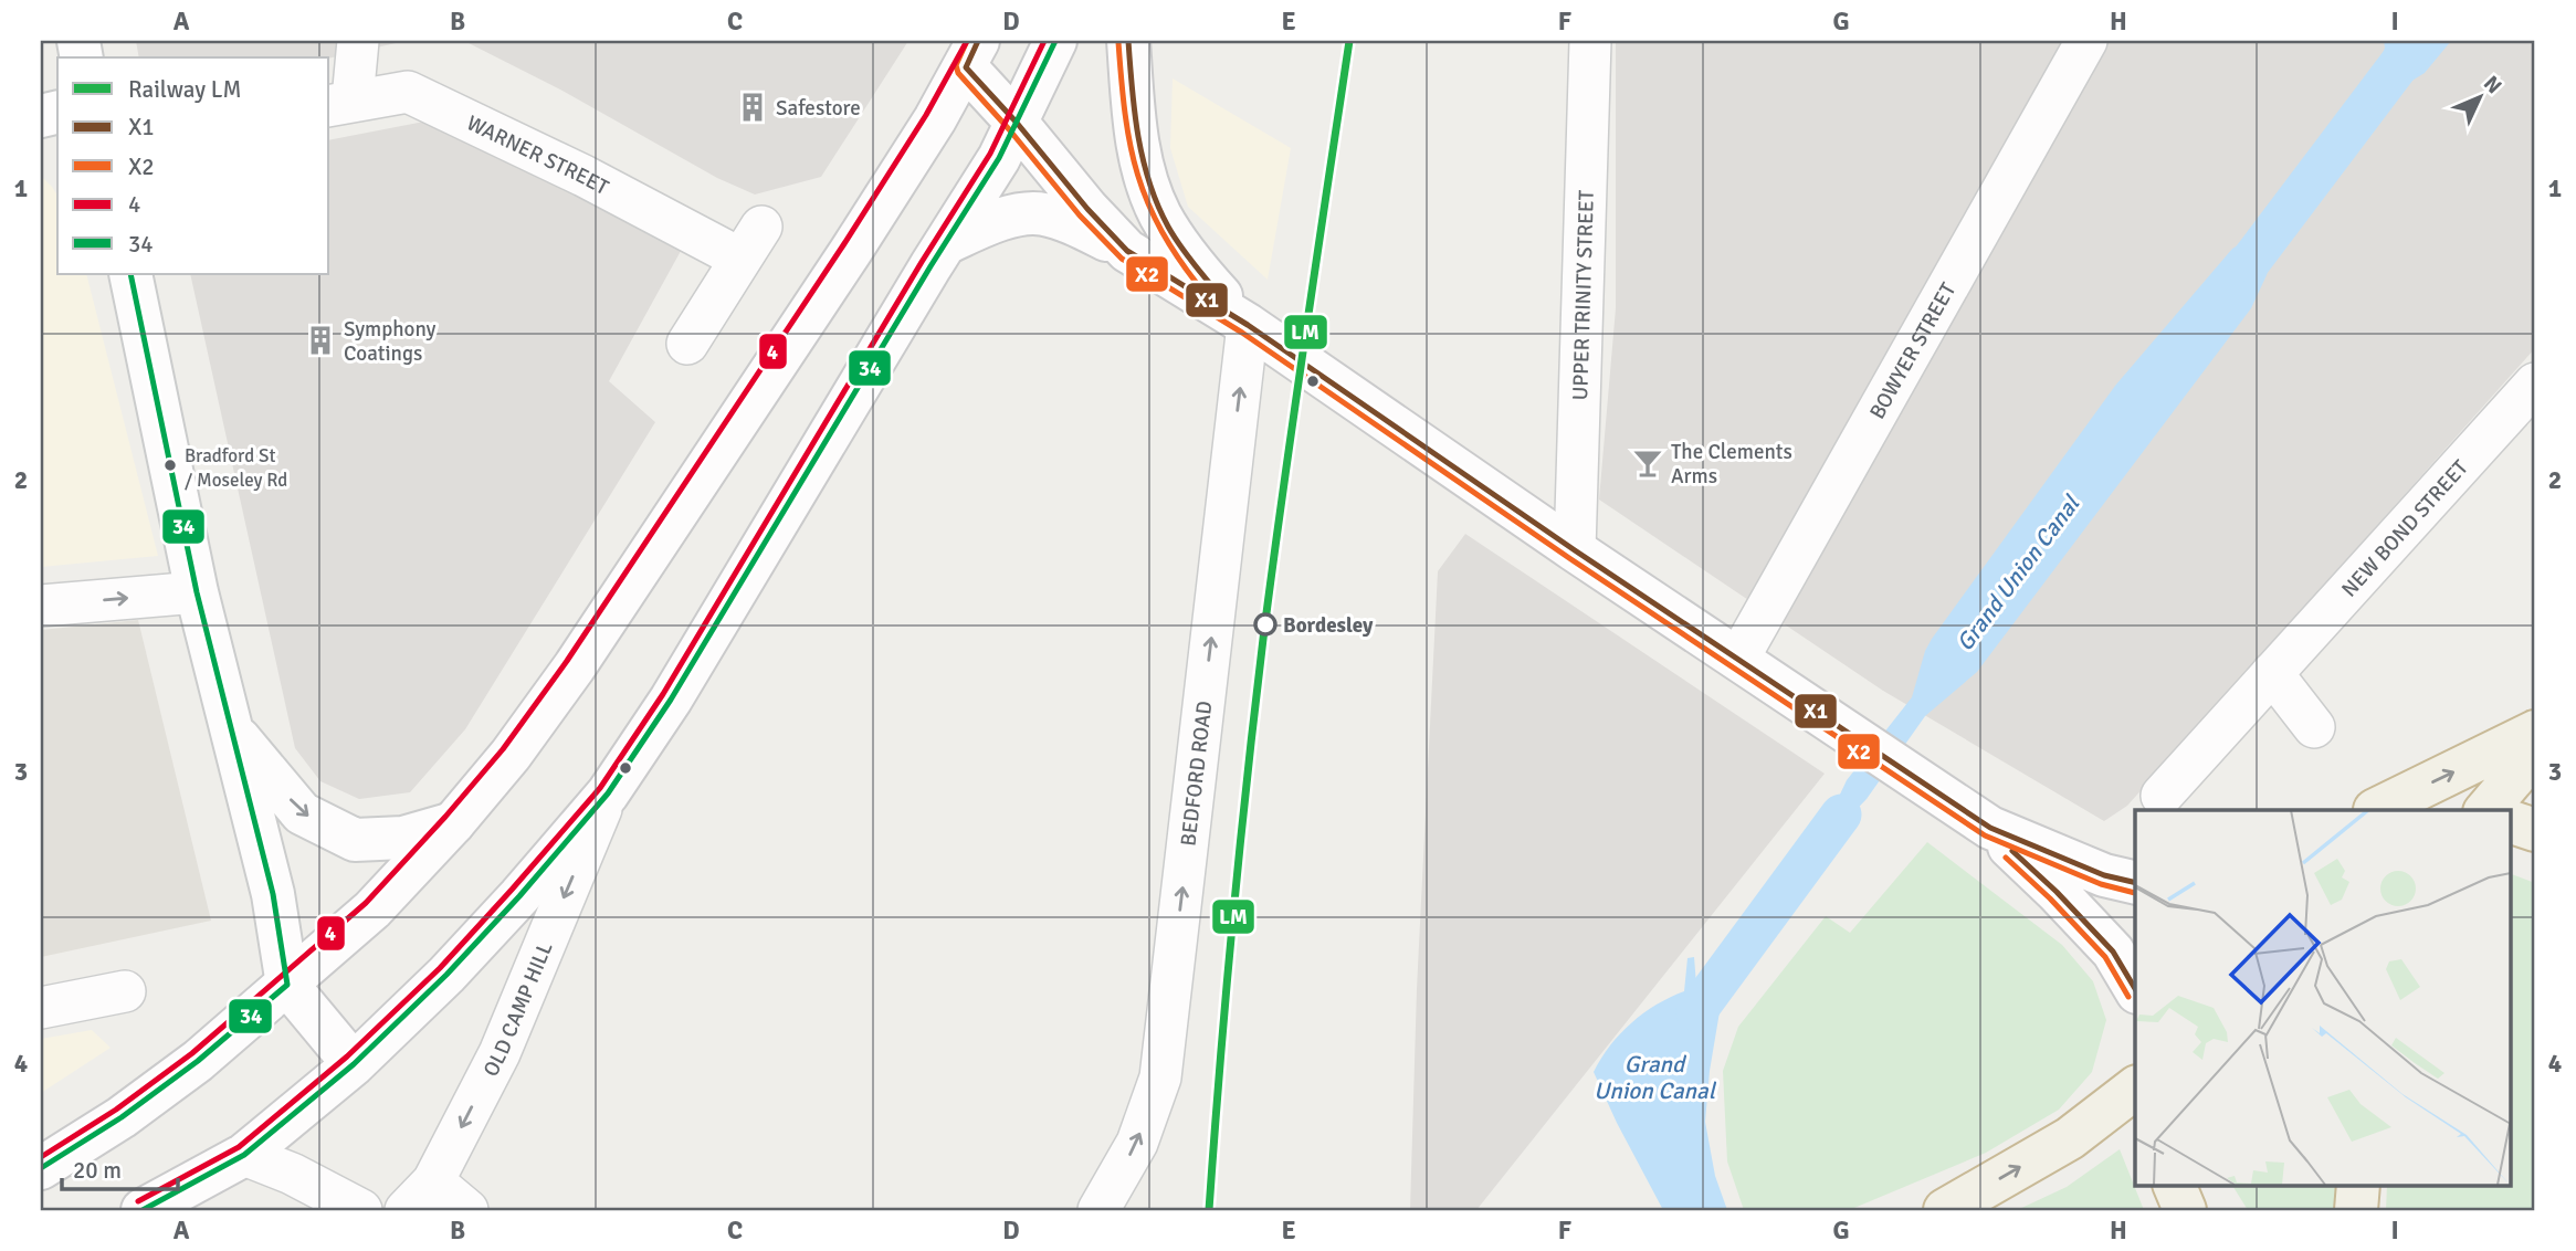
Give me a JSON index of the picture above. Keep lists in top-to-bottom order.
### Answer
{
  "streets": {
    "street": [
      "WARNER STREET",
      "UPPER TRINITY STREET",
      "BOWYER STREET",
      "NEW BOND STREET",
      "BEDFORD ROAD",
      "OLD CAMP HILL"
    ]
  },
  "one_way": ["BEDFORD ROAD", "OLD CAMP HILL"],
  "water": ["Grand Union Canal"],
  "places": {
    "building": ["Safestore", "Symphony Coatings"],
    "bar": ["The Clements Arms"],
    "other": ["Bradford St / Moseley Rd", "Bordesley"]
  },
  "lines": [
    "rail line LM",
    "transit line X1",
    "transit line X2",
    "transit line 4",
    "transit line 34"
  ],
  "legend": [
    "Railway LM",
    "X1",
    "X2",
    "4",
    "34"
  ],
  "scale_bar": "20 m",
  "north": "top right",
  "grid": {
    "columns": [
      "A",
      "B",
      "C",
      "D",
      "E",
      "F",
      "G",
      "H",
      "I"
    ],
    "rows": [
      "1",
      "2",
      "3",
      "4"
    ]
  }
}
